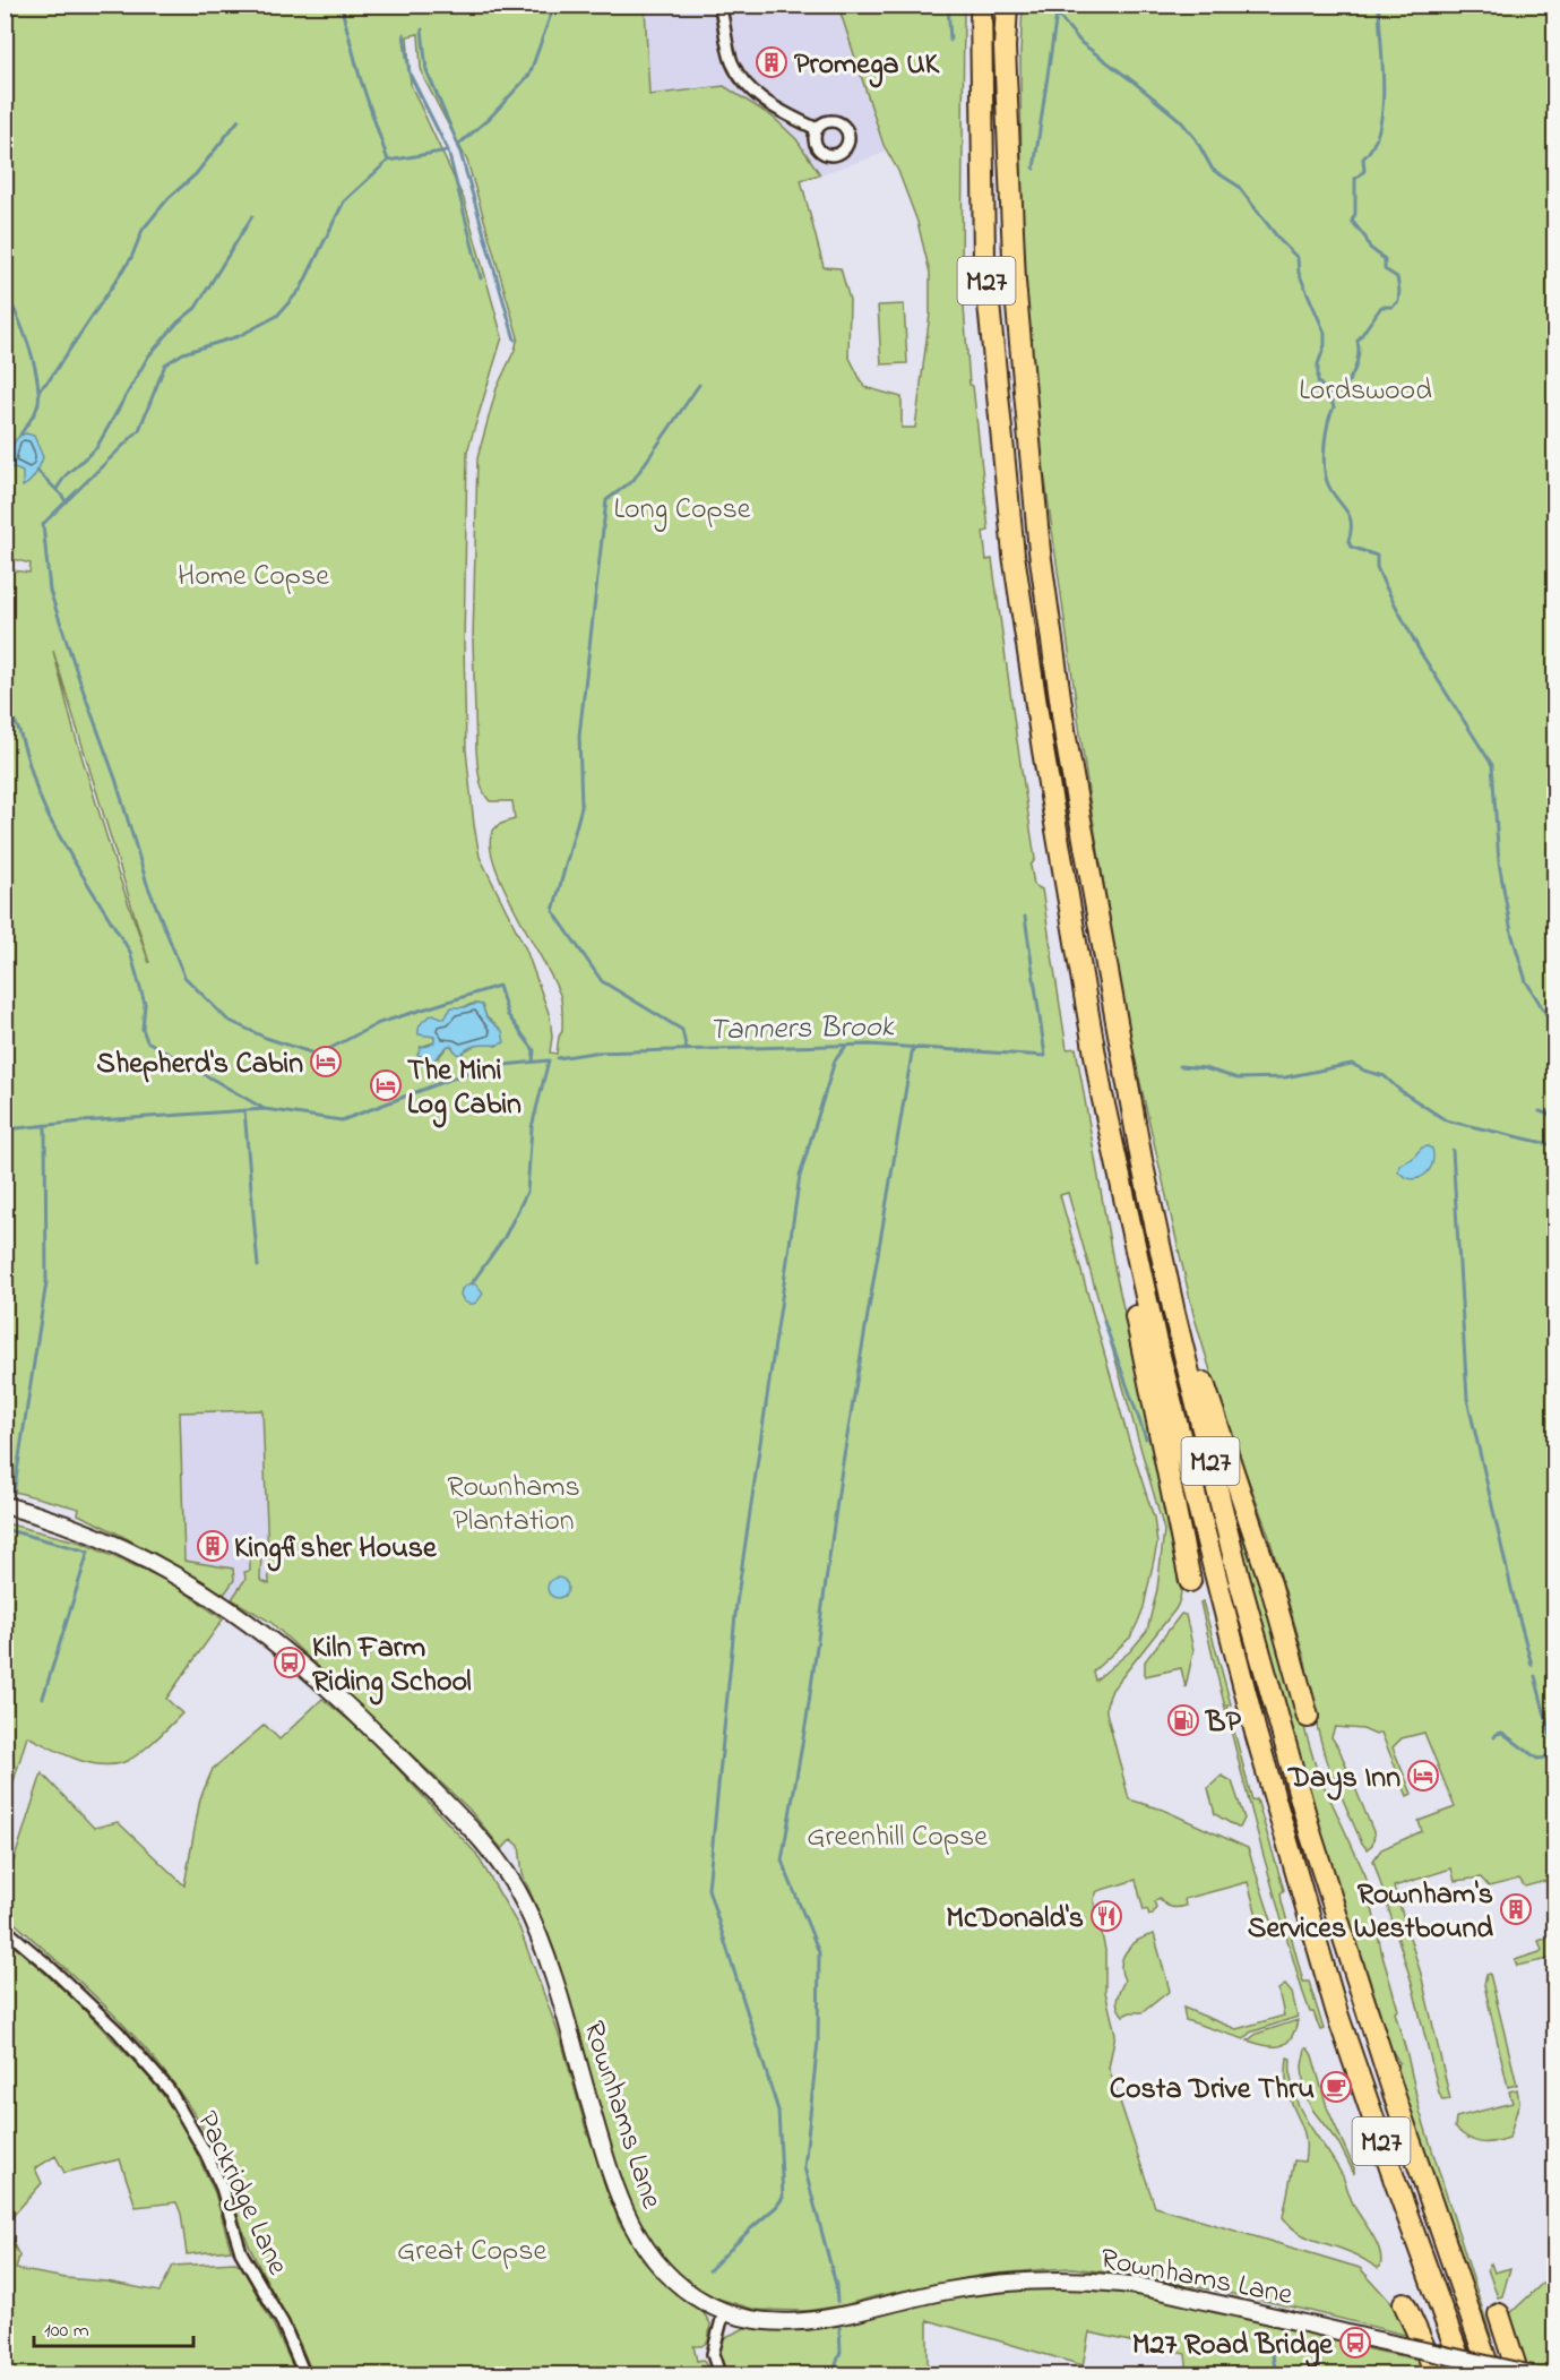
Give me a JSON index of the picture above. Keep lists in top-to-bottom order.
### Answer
{
  "streets": {
    "highway": ["M27"],
    "street": ["Rownhams Lane", "Packridge Lane"]
  },
  "water": ["Tanners Brook"],
  "parks": [
    "Lordswood",
    "Long Copse",
    "Home Copse",
    "Rownhams Plantation",
    "Greenhill Copse",
    "Great Copse"
  ],
  "places": {
    "building": ["Promega UK", "Kingfisher House", "Rownham's Services Westbound"],
    "hotel": ["Shepherd's Cabin", "The Mini Log Cabin", "Days Inn"],
    "bus stop": ["Kiln Farm Riding School", "M27 Road Bridge"],
    "fuel station": ["BP"],
    "restaurant": ["McDonald's"],
    "cafe": ["Costa Drive Thru"]
  },
  "scale_bar": "100 m"
}
